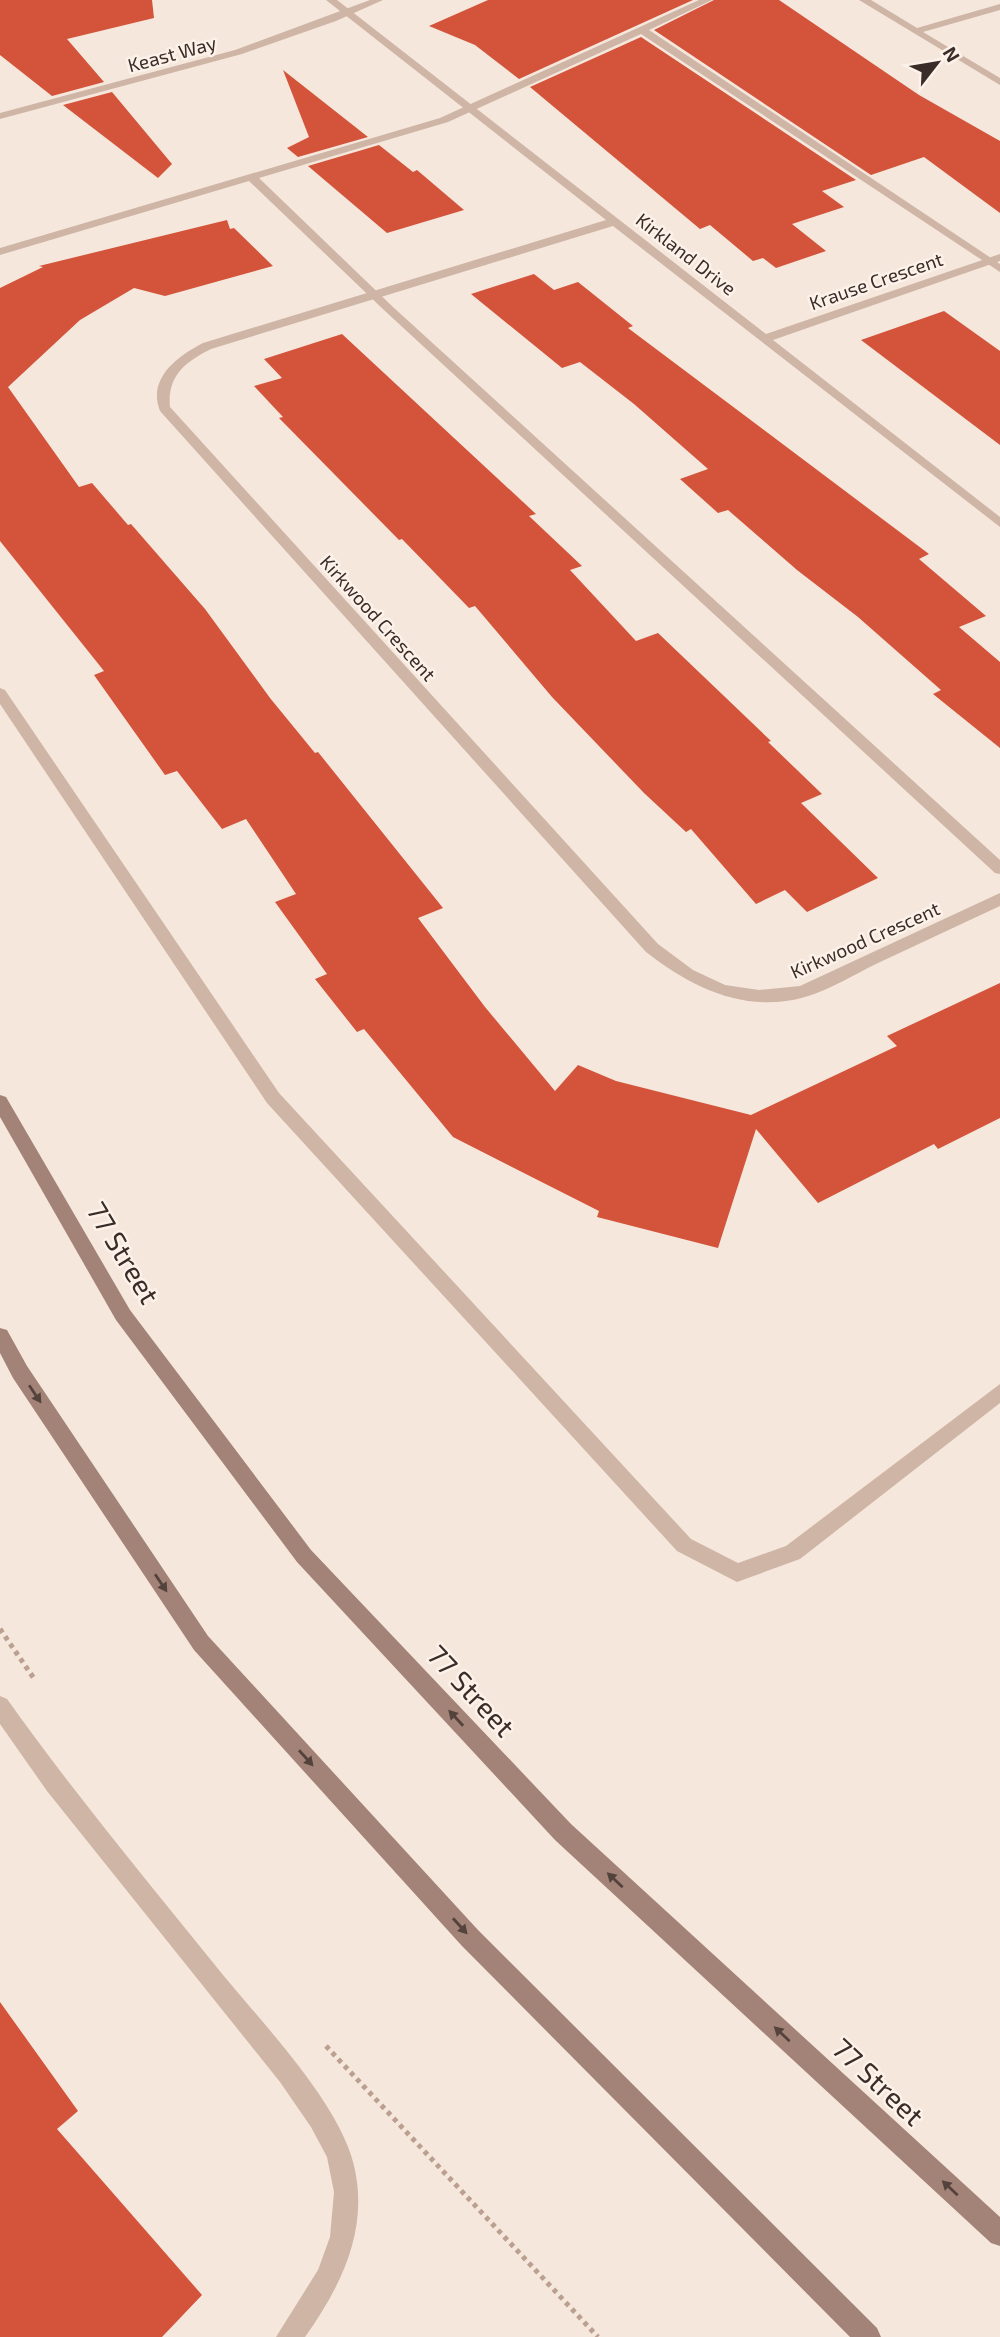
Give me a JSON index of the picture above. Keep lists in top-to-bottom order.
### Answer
{
  "streets": {
    "main road": ["77 Street"],
    "street": [
      "Keast Way",
      "Kirkland Drive",
      "Krause Crescent",
      "Kirkwood Crescent"
    ]
  },
  "crossings": [
    ["Keast Way", "Kirkland Drive"],
    ["Kirkland Drive", "Krause Crescent"],
    ["Kirkland Drive", "Kirkwood Crescent"]
  ],
  "north": "top right"
}
